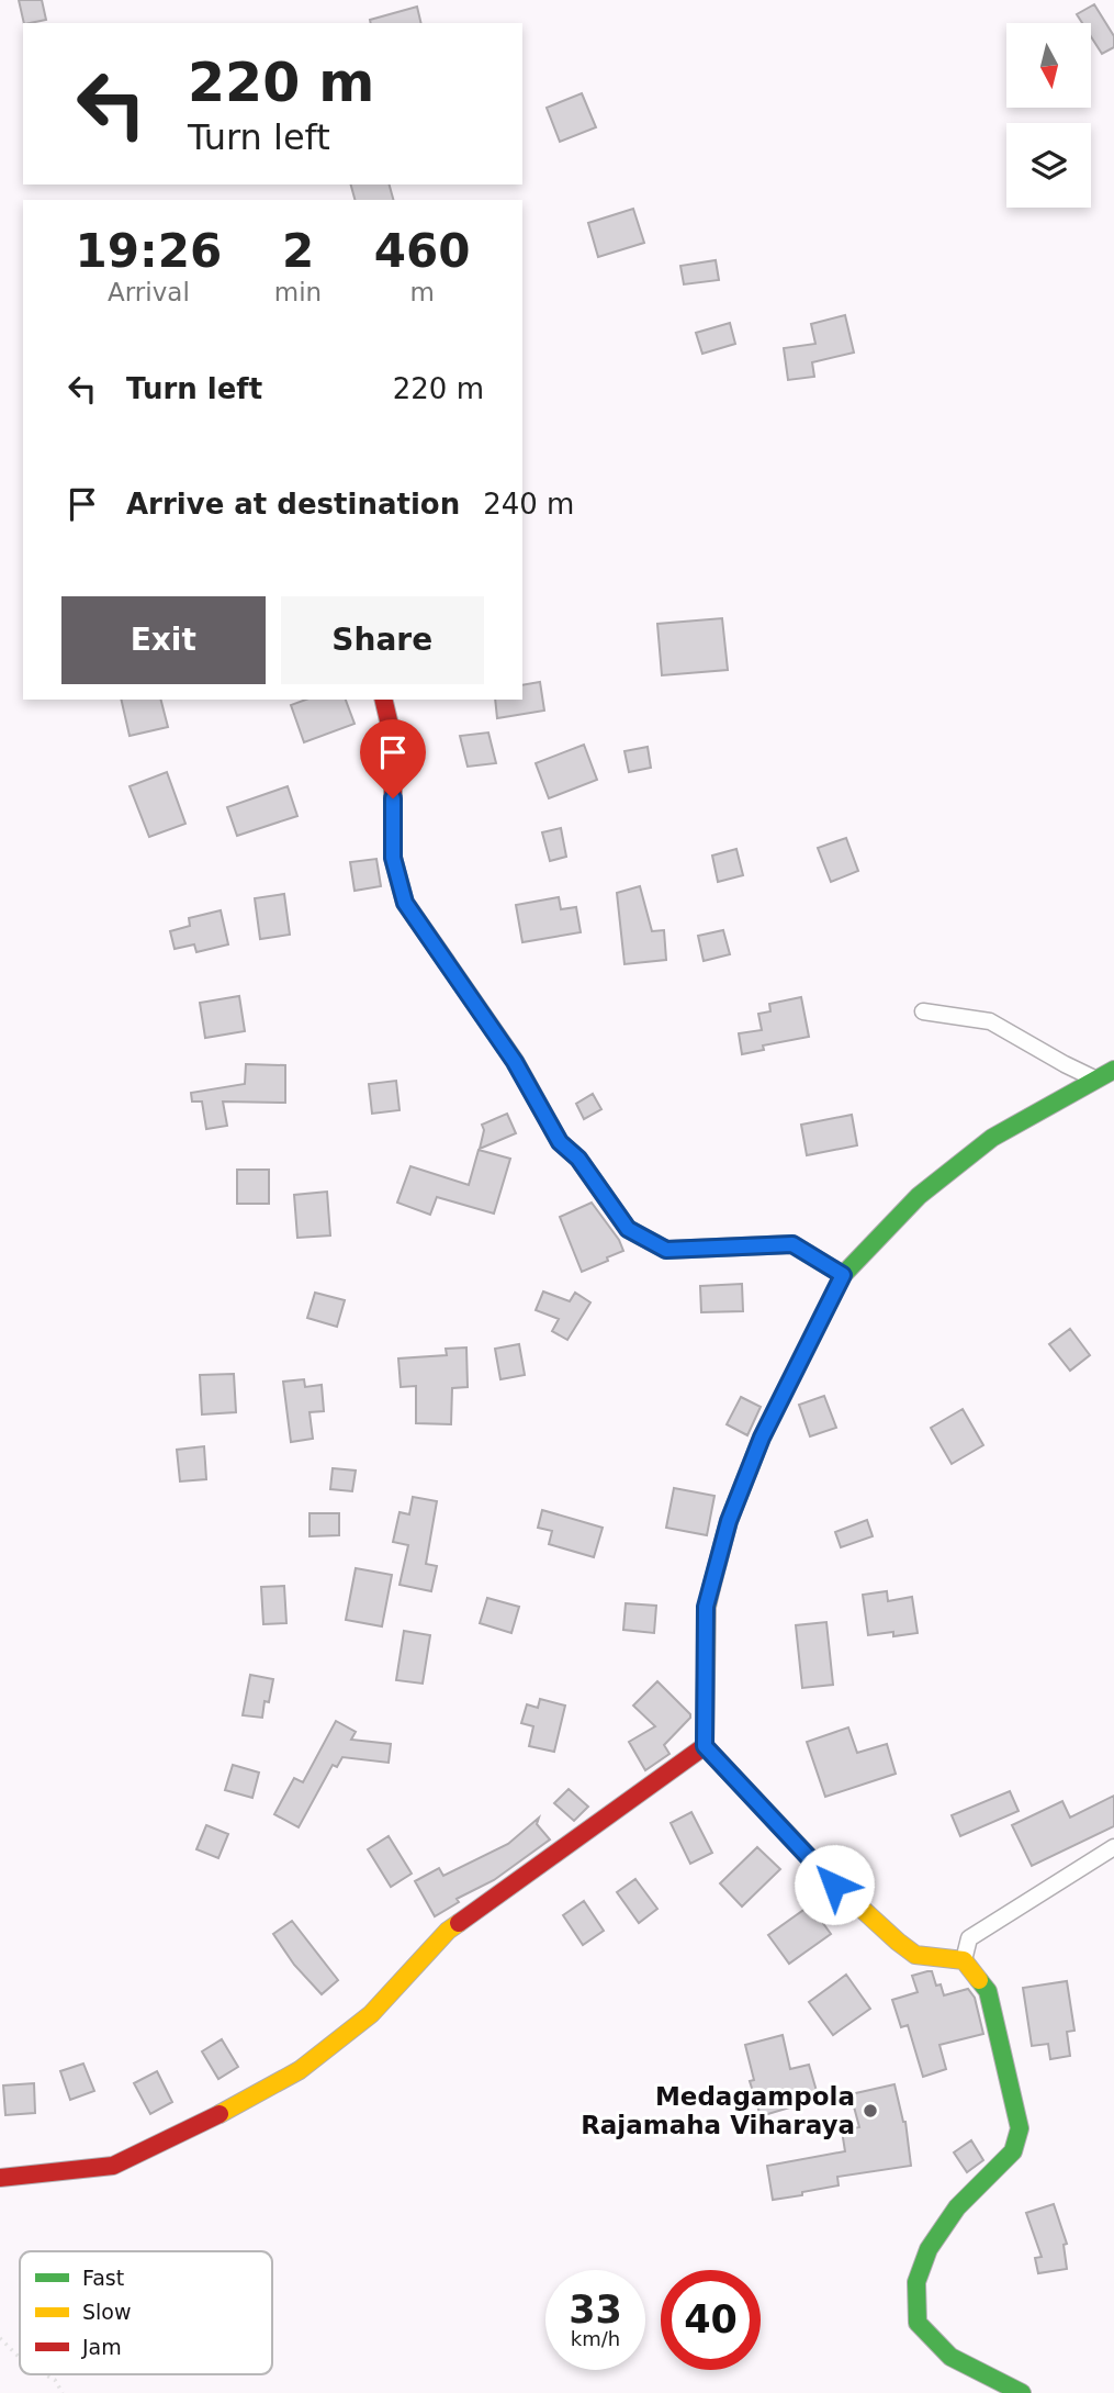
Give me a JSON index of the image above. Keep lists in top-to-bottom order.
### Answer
{
  "places": ["Medagampola Rajamaha Viharaya"],
  "legend": ["Fast", "Slow", "Jam"],
  "north": "bottom",
  "page": {
    "turn": ["220 m", "Turn left"],
    "eta": [
      "19:26",
      "Arrival",
      "2",
      "min",
      "460",
      "m"
    ],
    "list": [
      {
        "name": "Turn left",
        "value": "220 m"
      },
      {
        "name": "Arrive at destination",
        "value": "240 m"
      }
    ],
    "buttons": ["Exit", "Share"],
    "speed": "33 km/h",
    "limit": "40"
  }
}
